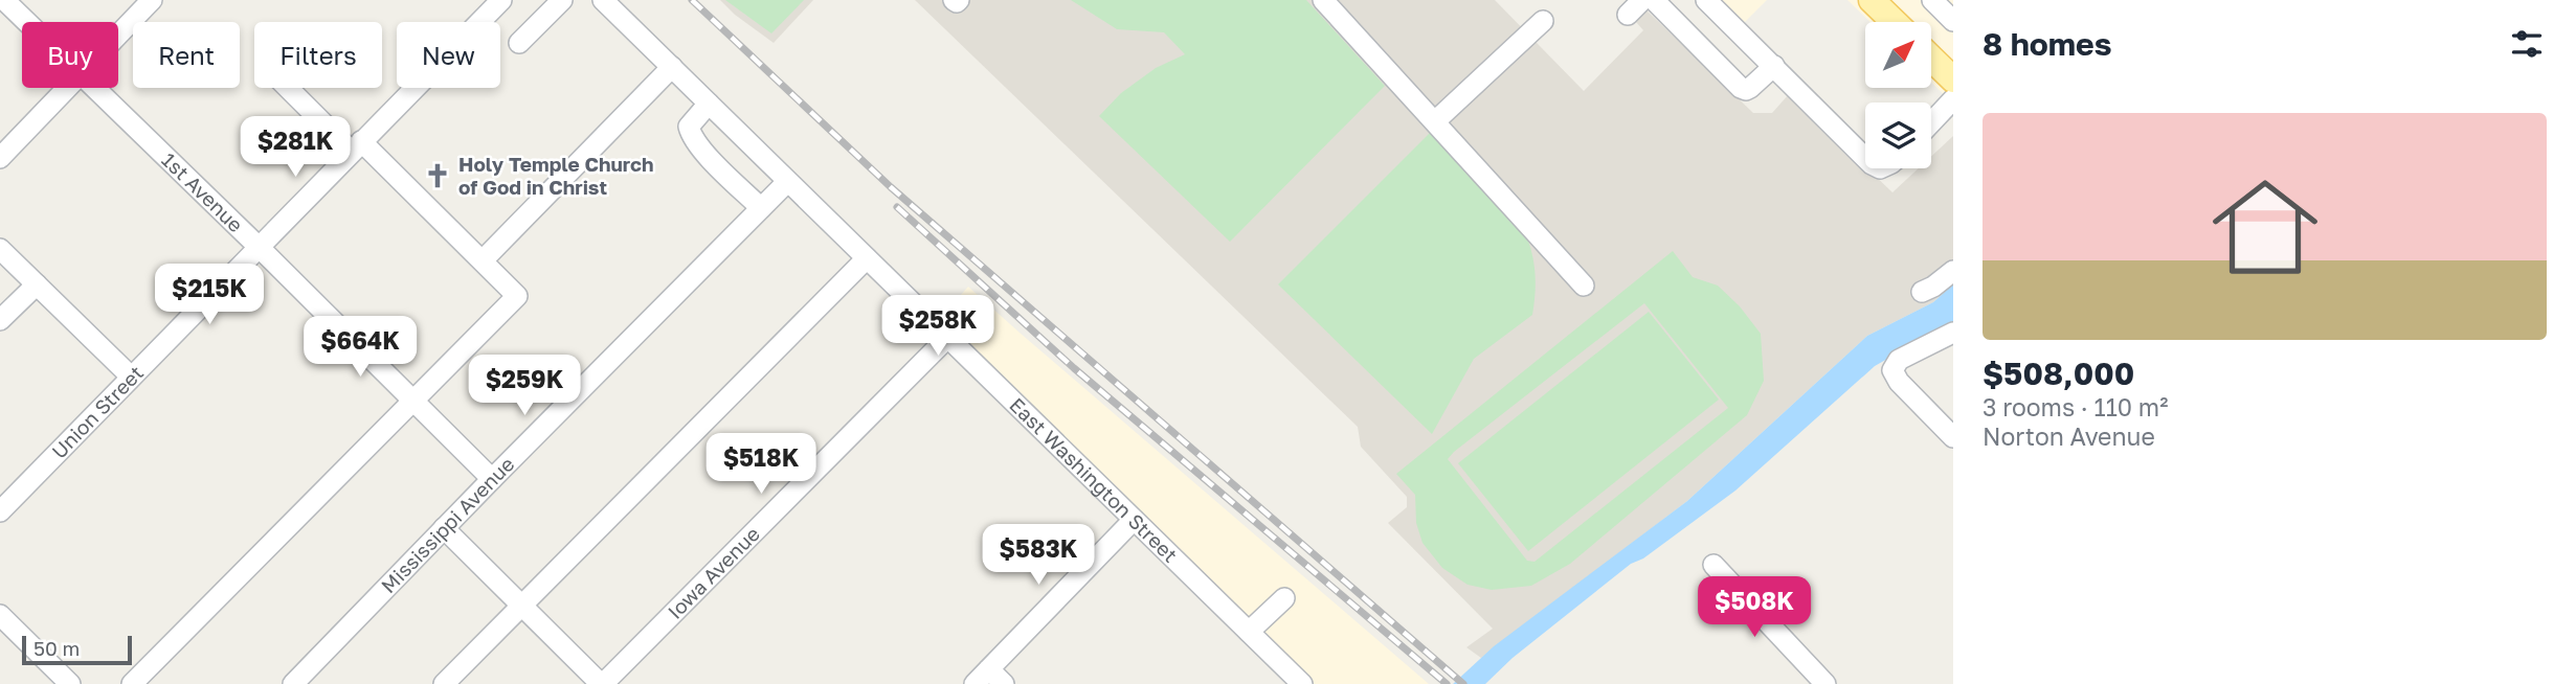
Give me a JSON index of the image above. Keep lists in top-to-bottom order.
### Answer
{
  "streets": {
    "street": [
      "1st Avenue",
      "Union Street",
      "East Washington Street",
      "Mississippi Avenue",
      "Iowa Avenue"
    ]
  },
  "crossings": [
    ["1st Avenue", "Union Street"],
    ["1st Avenue", "Mississippi Avenue"],
    ["East Washington Street", "Mississippi Avenue"],
    ["East Washington Street", "Iowa Avenue"]
  ],
  "places": {
    "church": ["Holy Temple Church of God in Christ"]
  },
  "scale_bar": "50 m",
  "north": "top right",
  "page": {
    "heading": "8 homes",
    "chip": [
      "Buy",
      "Rent",
      "Filters",
      "New"
    ],
    "list": [
      {
        "name": "$508,000",
        "note": "3 rooms · 110 m² · Norton Avenue"
      }
    ],
    "price": [
      "$281K",
      "$215K",
      "$258K",
      "$664K",
      "$259K",
      "$518K",
      "$583K",
      "$508K"
    ],
    "scale": "50 m"
  }
}
